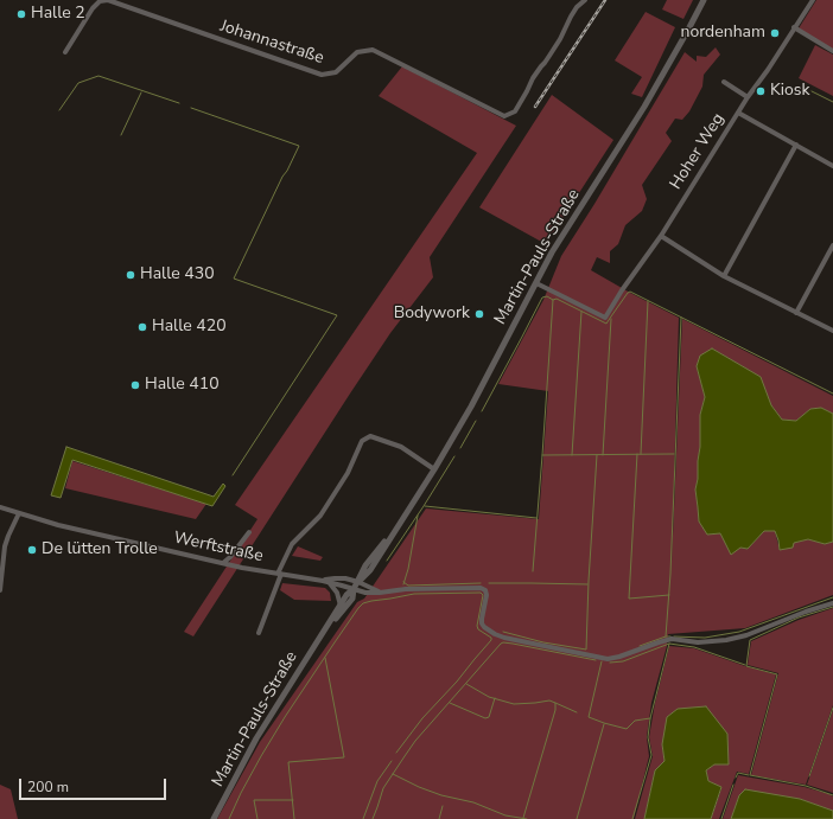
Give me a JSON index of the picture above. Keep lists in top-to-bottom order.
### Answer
{
  "streets": {
    "street": [
      "Johannastraße",
      "Hoher Weg",
      "Martin-Pauls-Straße",
      "Werftstraße"
    ]
  },
  "crossings": [
    ["Hoher Weg", "Martin-Pauls-Straße"],
    ["Martin-Pauls-Straße", "Werftstraße"]
  ],
  "places": [
    "Halle 2",
    "nordenham",
    "Kiosk",
    "Halle 430",
    "Bodywork",
    "Halle 420",
    "Halle 410",
    "De lütten Trolle"
  ],
  "scale_bar": "200 m"
}
